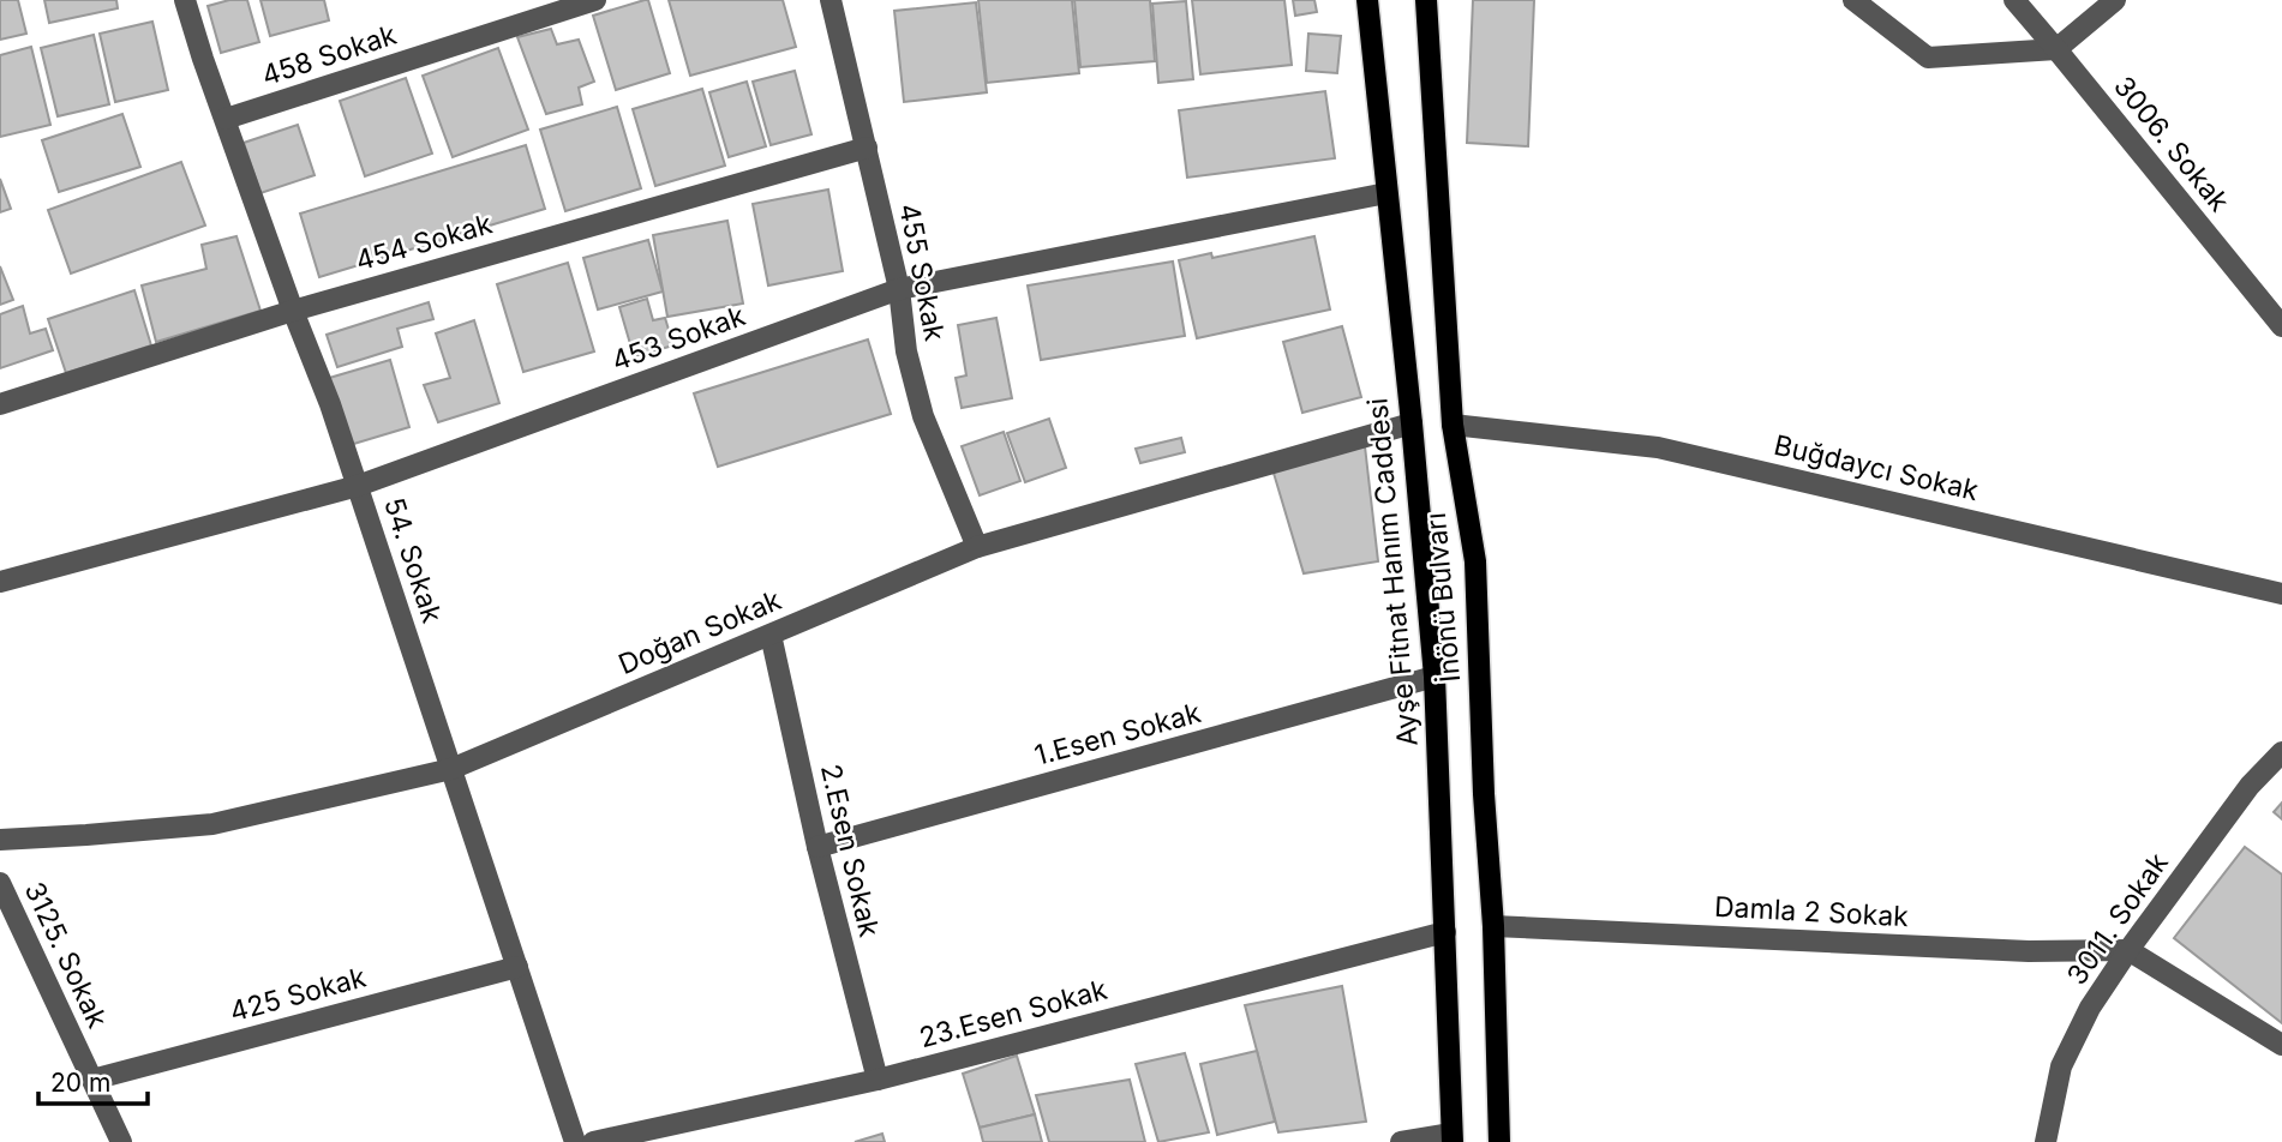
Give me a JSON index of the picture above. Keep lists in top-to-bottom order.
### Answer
{
  "streets": {
    "main road": ["Ayşe Fitnat Hanım Caddesi", "İnönü Bulvarı"],
    "street": [
      "458 Sokak",
      "3006. Sokak",
      "454 Sokak",
      "455 Sokak",
      "453 Sokak",
      "Buğdaycı Sokak",
      "54. Sokak",
      "Doğan Sokak",
      "1.Esen Sokak",
      "2.Esen Sokak",
      "Damla 2 Sokak",
      "3011. Sokak",
      "3125. Sokak",
      "425 Sokak",
      "23.Esen Sokak"
    ]
  },
  "crossings": [
    ["458 Sokak", "54. Sokak"],
    ["454 Sokak", "455 Sokak"],
    ["454 Sokak", "54. Sokak"],
    ["455 Sokak", "453 Sokak"],
    ["455 Sokak", "Doğan Sokak"],
    ["453 Sokak", "54. Sokak"],
    ["453 Sokak", "Ayşe Fitnat Hanım Caddesi"],
    ["Buğdaycı Sokak", "İnönü Bulvarı"],
    ["54. Sokak", "Doğan Sokak"],
    ["54. Sokak", "425 Sokak"],
    ["Ayşe Fitnat Hanım Caddesi", "Doğan Sokak"],
    ["Ayşe Fitnat Hanım Caddesi", "1.Esen Sokak"],
    ["Ayşe Fitnat Hanım Caddesi", "23.Esen Sokak"],
    ["İnönü Bulvarı", "Damla 2 Sokak"],
    ["Doğan Sokak", "2.Esen Sokak"],
    ["1.Esen Sokak", "2.Esen Sokak"],
    ["2.Esen Sokak", "23.Esen Sokak"],
    ["Damla 2 Sokak", "3011. Sokak"],
    ["3125. Sokak", "425 Sokak"]
  ],
  "scale_bar": "20 m"
}
